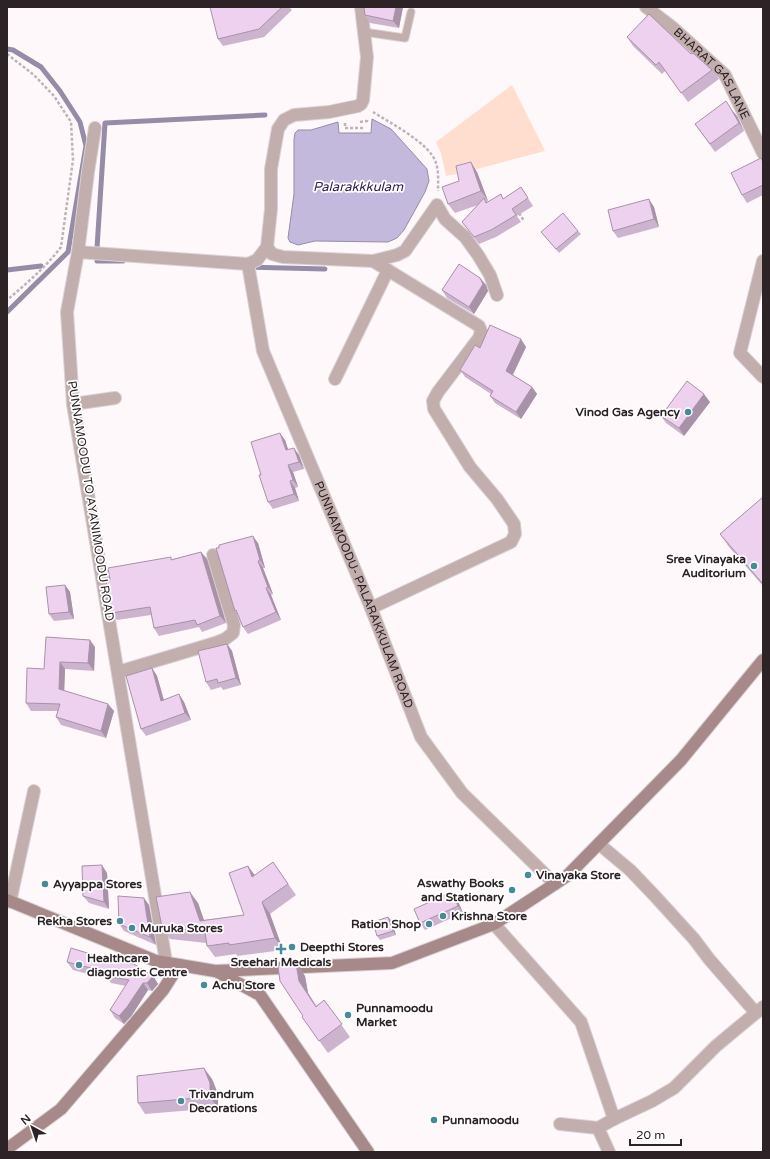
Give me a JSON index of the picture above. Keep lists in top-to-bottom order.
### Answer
{
  "streets": {
    "street": ["BHARAT GAS LANE", "PUNNAMOODU TO AYANIMOODU ROAD", "PUNNAMOODU- PALARAKKULAM ROAD"]
  },
  "water": ["Palarakkkulam"],
  "places": {
    "other": [
      "Vinod Gas Agency",
      "Sree Vinayaka Auditorium",
      "Vinayaka Store",
      "Ayyappa Stores",
      "Aswathy Books and Stationary",
      "Krishna Store",
      "Rekha Stores",
      "Ration Shop",
      "Muruka Stores",
      "Deepthi Stores",
      "Healthcare diagnostic Centre",
      "Achu Store",
      "Punnamoodu Market",
      "Trivandrum Decorations",
      "Punnamoodu"
    ],
    "health": ["Sreehari Medicals"]
  },
  "scale_bar": "20 m",
  "north": "top left"
}
